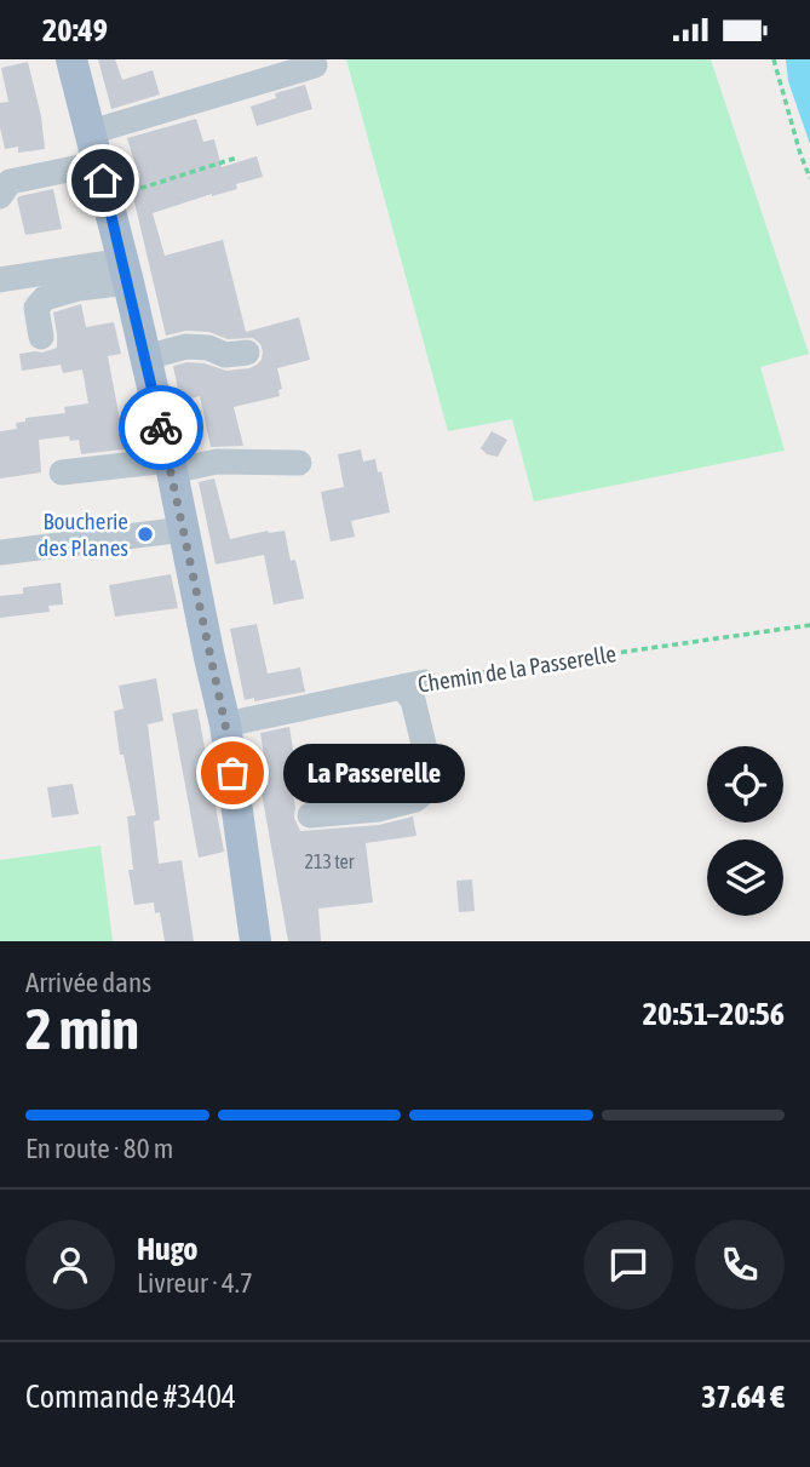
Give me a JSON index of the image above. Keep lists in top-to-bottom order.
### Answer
{
  "streets": {
    "street": ["Chemin de la Passerelle"]
  },
  "places": ["Boucherie des Planes", "La Passerelle"],
  "house_numbers": ["213 ter"],
  "page": {
    "status": "20:49",
    "bubble": "La Passerelle",
    "heading": ["2 min", "Arrivée dans", "20:51–20:56"],
    "panel": [
      "Hugo",
      "Livreur · 4.7",
      "Commande #3404",
      "37.64 €"
    ],
    "bar": "En route · 80 m"
  }
}
